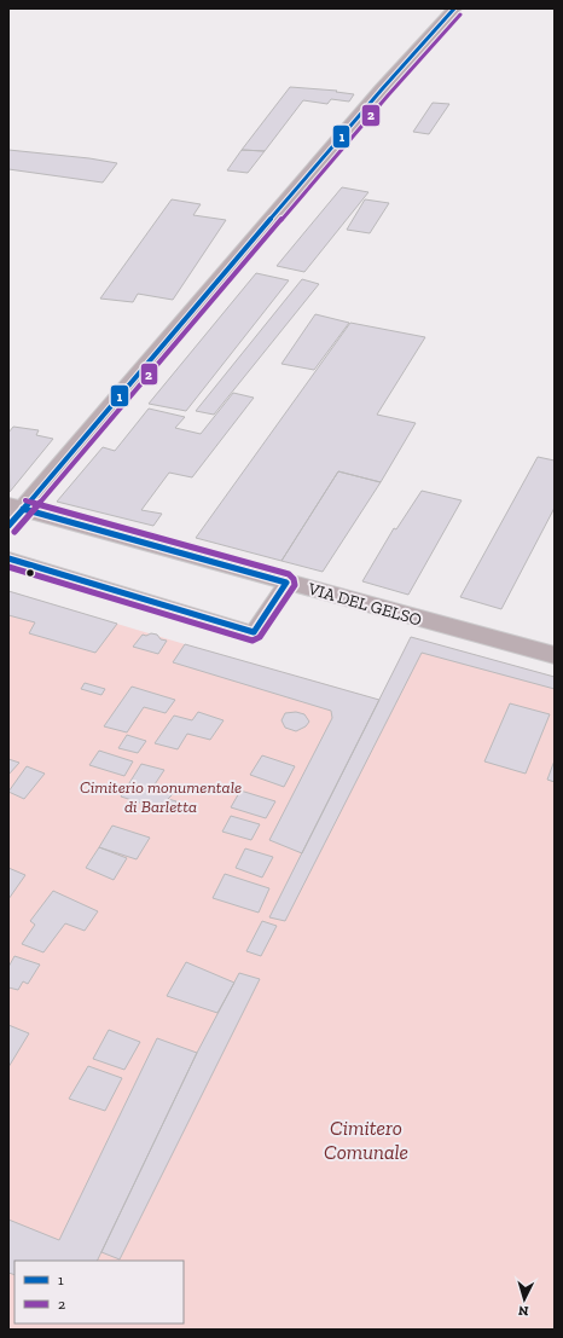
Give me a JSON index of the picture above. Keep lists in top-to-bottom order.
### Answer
{
  "streets": {
    "street": ["VIA DEL GELSO"]
  },
  "parks": ["Cimiterio monumentale di Barletta", "Cimitero Comunale"],
  "lines": ["transit line 1", "transit line 2"],
  "legend": ["1", "2"],
  "north": "bottom"
}
